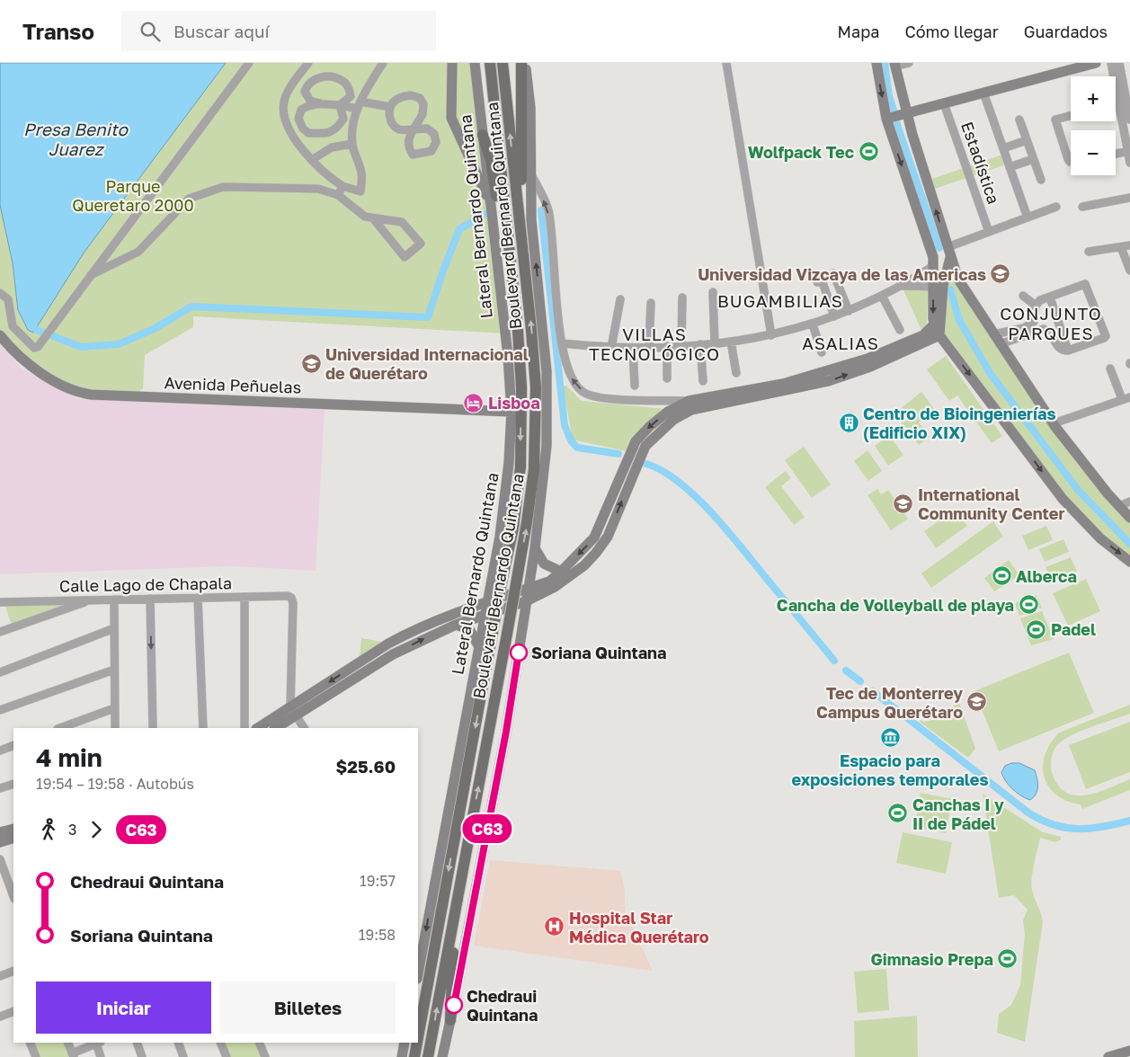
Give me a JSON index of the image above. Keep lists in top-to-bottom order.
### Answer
{
  "streets": {
    "main road": ["Boulevard Bernardo Quintana", "Lateral Bernardo Quintana", "Avenida Peñuelas"],
    "street": ["Estadística", "Calle Lago de Chapala"]
  },
  "crossings": [
    ["Boulevard Bernardo Quintana", "Lateral Bernardo Quintana"],
    ["Lateral Bernardo Quintana", "Avenida Peñuelas"]
  ],
  "districts": [
    "BUGAMBILIAS",
    "CONJUNTO PARQUES",
    "VILLAS TECNOLÓGICO",
    "ASALIAS"
  ],
  "water": ["Presa Benito Juarez"],
  "parks": ["Parque Queretaro 2000"],
  "places": {
    "sports": [
      "Wolfpack Tec",
      "Alberca",
      "Cancha de Volleyball de playa",
      "Padel",
      "Canchas I y II de Pádel",
      "Gimnasio Prepa"
    ],
    "school or university": [
      "Universidad Vizcaya de las Americas",
      "Universidad Internacional de Querétaro",
      "International Community Center",
      "Tec de Monterrey Campus Querétaro"
    ],
    "hotel": ["Lisboa"],
    "building": ["Centro de Bioingenierías (Edificio XIX)"],
    "other": ["Soriana Quintana", "Chedraui Quintana"],
    "museum": ["Espacio para exposiciones temporales"],
    "hospital": ["Hospital Star Médica Querétaro"]
  },
  "lines": ["bus line C63"],
  "page": {
    "header": "Transo",
    "search": "Buscar aquí",
    "nav": ["Mapa", "Cómo llegar", "Guardados"],
    "on_map": "C63",
    "map_buttons": ["+", "−"],
    "heading": ["4 min", "19:54 – 19:58 · Autobús", "$25.60"],
    "legs": ["3", "C63"],
    "list": [
      {
        "name": "Chedraui Quintana",
        "value": "19:57"
      },
      {
        "name": "Soriana Quintana",
        "value": "19:58"
      }
    ],
    "buttons": ["Iniciar", "Billetes"]
  }
}
